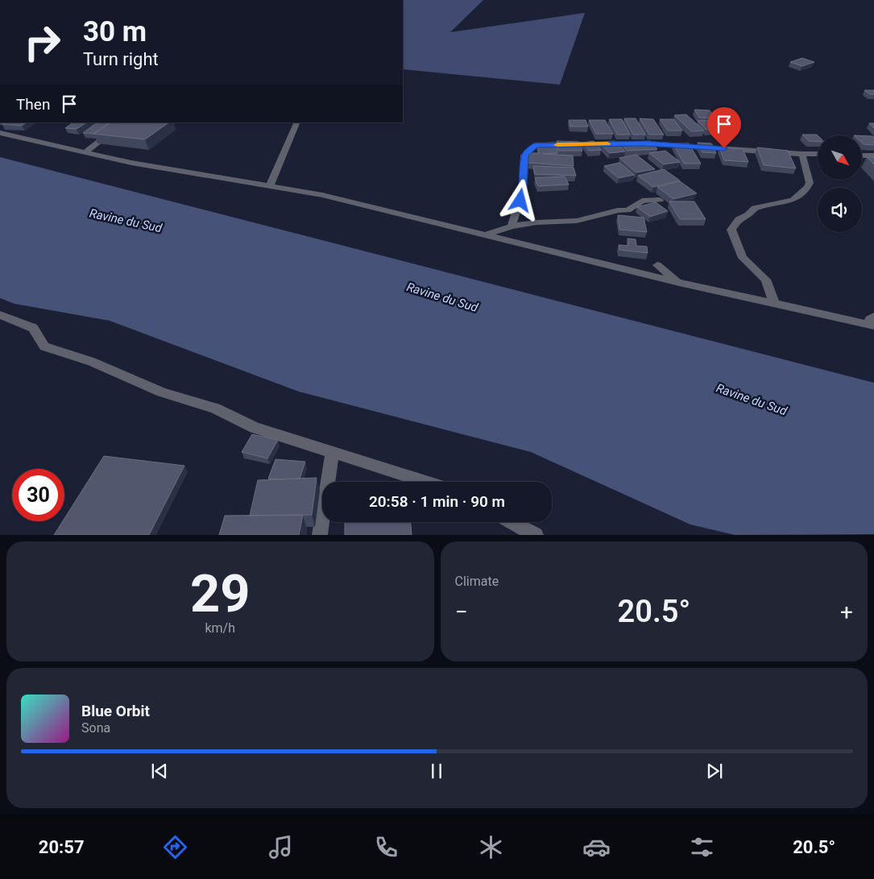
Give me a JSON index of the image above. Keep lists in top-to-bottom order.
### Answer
{
  "water": ["Ravine du Sud"],
  "north": "bottom right",
  "page": {
    "turn": ["30 m", "Turn right"],
    "then": "Then",
    "limit": "30",
    "trip": "20:58 · 1 min · 90 m",
    "tile": [
      ["29", "km/h"],
      "Climate"
    ],
    "heat": ["−", "20.5°", "+"],
    "song": ["Blue Orbit", "Sona"],
    "tabs": ["20:57", "20.5°"]
  }
}
